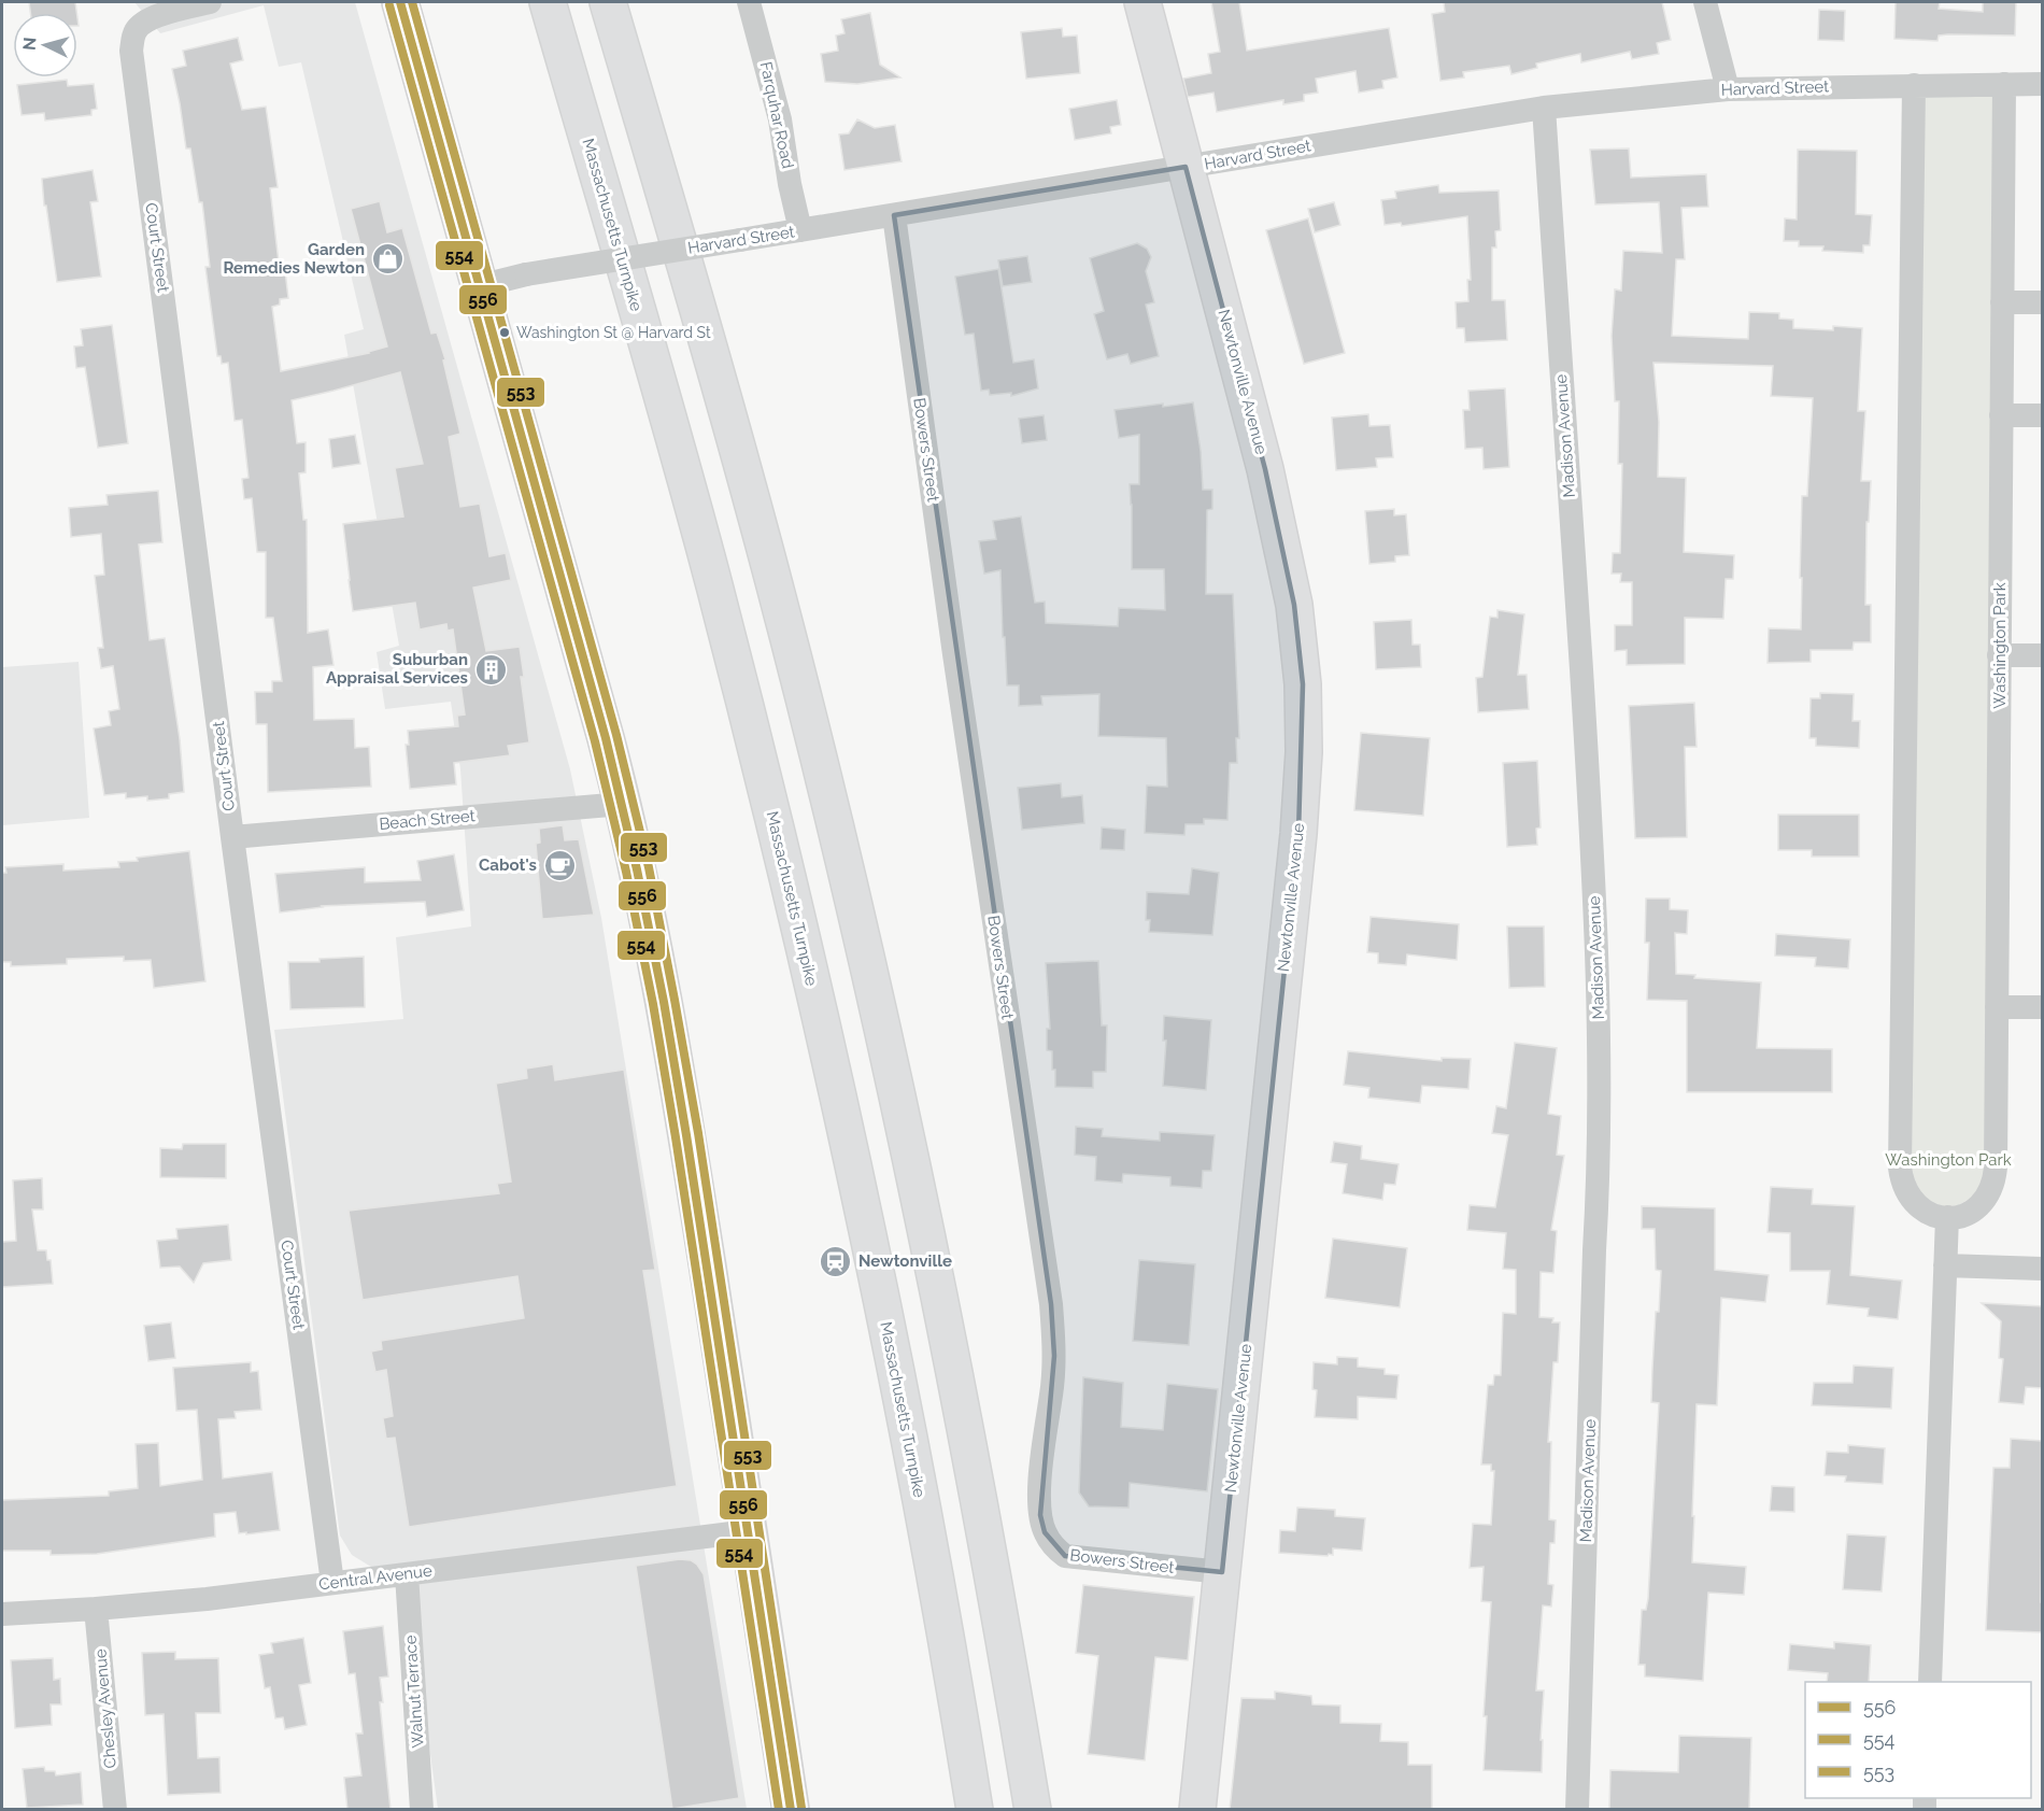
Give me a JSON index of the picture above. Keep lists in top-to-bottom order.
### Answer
{
  "streets": {
    "main road": ["Massachusetts Turnpike", "Newtonville Avenue"],
    "street": [
      "Harvard Street",
      "Farquhar Road",
      "Court Street",
      "Madison Avenue",
      "Bowers Street",
      "Washington Park",
      "Beach Street",
      "Central Avenue",
      "Walnut Terrace",
      "Chesley Avenue"
    ]
  },
  "crossings": [
    ["Harvard Street", "Farquhar Road"],
    ["Harvard Street", "Newtonville Avenue"],
    ["Harvard Street", "Madison Avenue"],
    ["Harvard Street", "Bowers Street"],
    ["Harvard Street", "Washington Park"],
    ["Court Street", "Beach Street"],
    ["Court Street", "Central Avenue"],
    ["Newtonville Avenue", "Bowers Street"],
    ["Central Avenue", "Walnut Terrace"],
    ["Central Avenue", "Chesley Avenue"]
  ],
  "parks": ["Washington Park"],
  "places": {
    "shop": ["Garden Remedies Newton"],
    "other": ["Washington St @ Harvard St"],
    "building": ["Suburban Appraisal Services"],
    "cafe": ["Cabot's"],
    "station": ["Newtonville"]
  },
  "lines": ["transit line 556", "transit line 553", "transit line 554"],
  "legend": ["556", "554", "553"],
  "north": "left"
}
